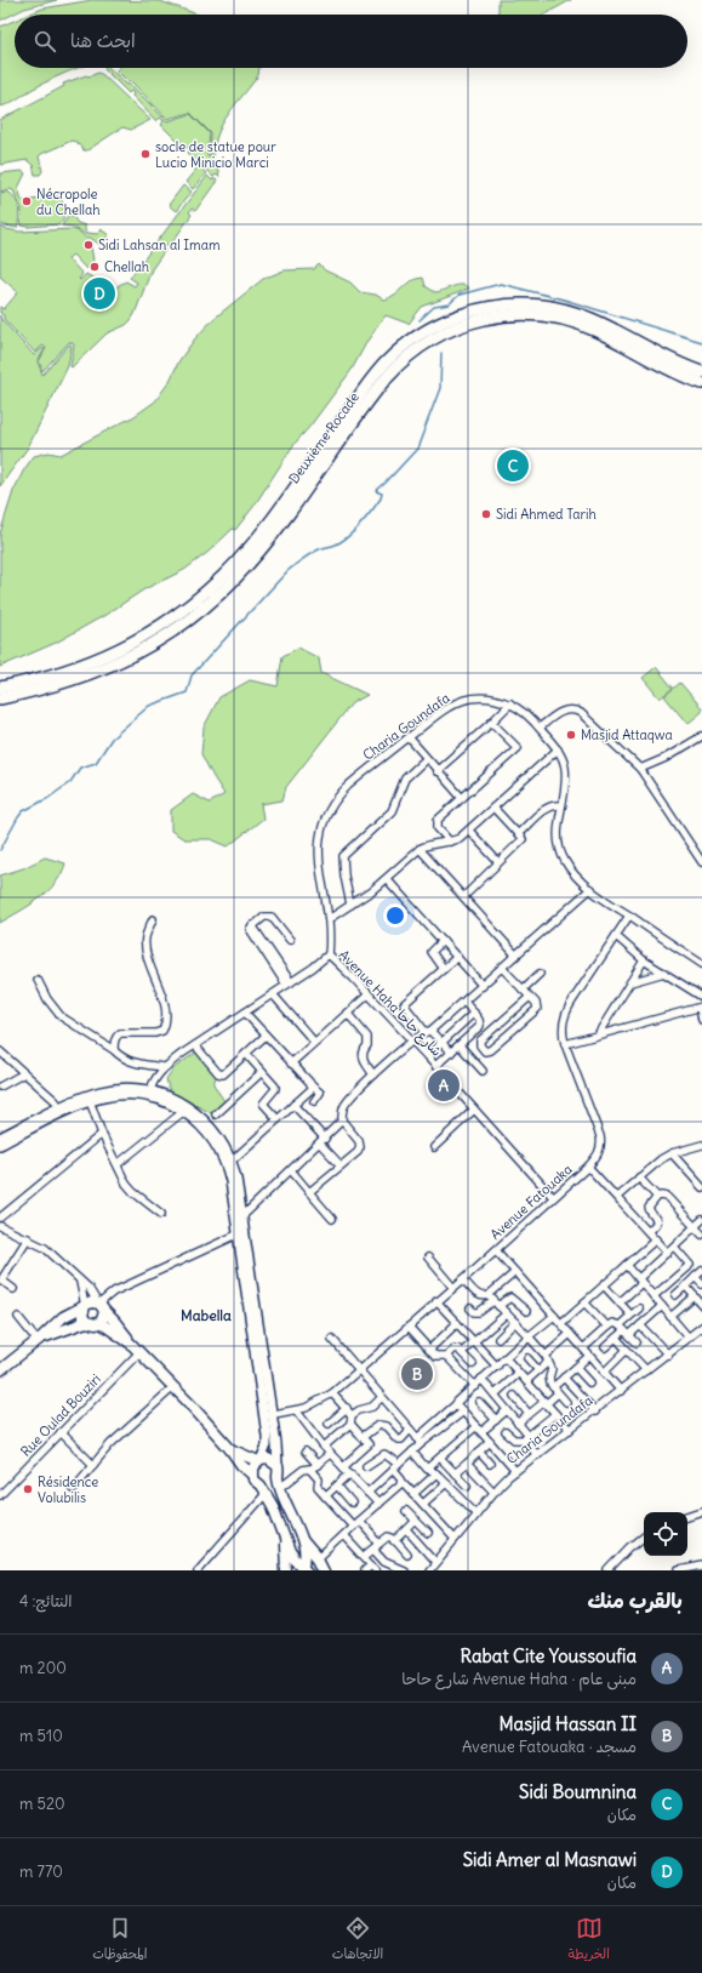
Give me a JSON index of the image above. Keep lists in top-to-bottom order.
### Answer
{
  "streets": {
    "highway": ["Deuxième Rocade"],
    "street": [
      "Charia Goundafa",
      "Avenue Haha شارع حاحا",
      "Avenue Fatouaka",
      "Rue Oulad Bouziri"
    ]
  },
  "crossings": [
    ["Charia Goundafa", "Avenue Haha شارع حاحا"],
    ["Charia Goundafa", "Avenue Fatouaka"],
    ["Avenue Haha شارع حاحا", "Avenue Fatouaka"]
  ],
  "districts": ["Mabella"],
  "places": [
    "socle de statue pour Lucio Minicio Marci",
    "Nécropole du Chellah",
    "Sidi Lahsan al Imam",
    "Chellah",
    "Sidi Ahmed Tarih",
    "Masjid Attaqwa",
    "Résidence Volubilis"
  ],
  "page": {
    "search": "ابحث هنا",
    "pins": [
      "D",
      "C",
      "A",
      "B"
    ],
    "heading": ["بالقرب منك", "النتائج: 4"],
    "list": [
      {
        "mark": "A",
        "name": "Rabat Cite Youssoufia",
        "note": "مبنى عام · Avenue Haha شارع حاحا",
        "value": "200 m"
      },
      {
        "mark": "B",
        "name": "Masjid Hassan II",
        "note": "مسجد · Avenue Fatouaka",
        "value": "510 m"
      },
      {
        "mark": "C",
        "name": "Sidi Boumnina",
        "note": "مكان",
        "value": "520 m"
      },
      {
        "mark": "D",
        "name": "Sidi Amer al Masnawi",
        "note": "مكان",
        "value": "770 m"
      }
    ],
    "nav": ["الخريطة", "الاتجاهات", "المحفوظات"]
  }
}
